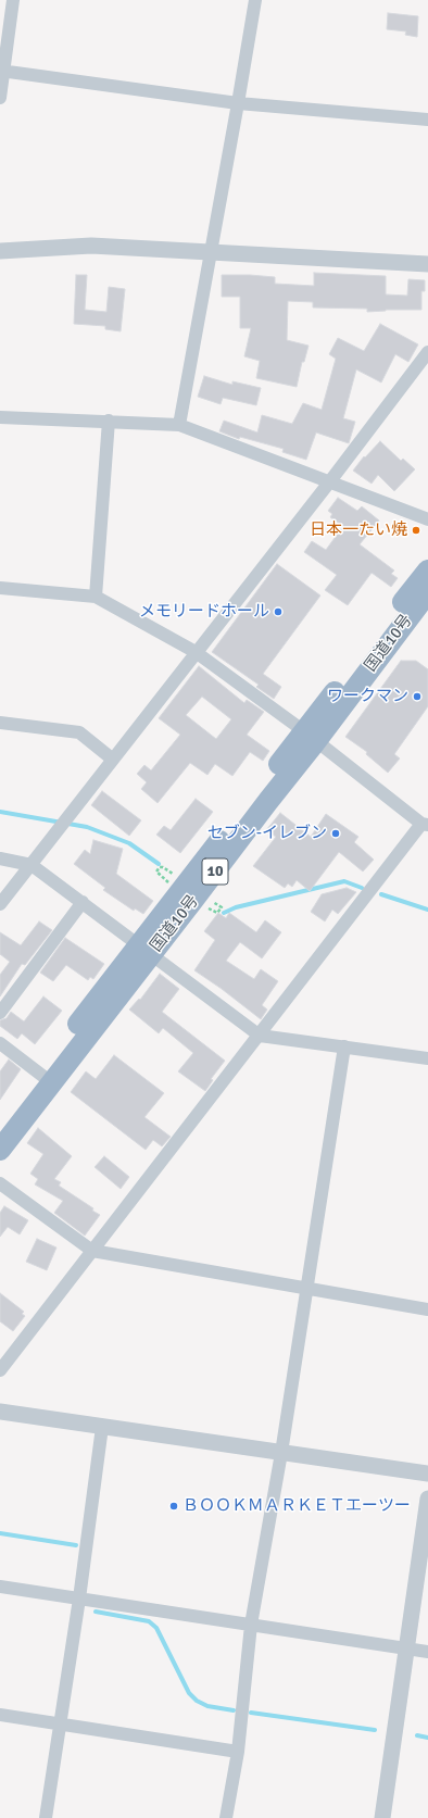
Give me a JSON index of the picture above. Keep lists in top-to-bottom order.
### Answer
{
  "streets": {
    "highway": ["国道10号", "10"]
  },
  "places": [
    "日本一たい焼",
    "メモリードホール",
    "ワークマン",
    "セブン-イレブン",
    "ＢＯＯＫＭＡＲＫＥＴエーツー"
  ]
}
